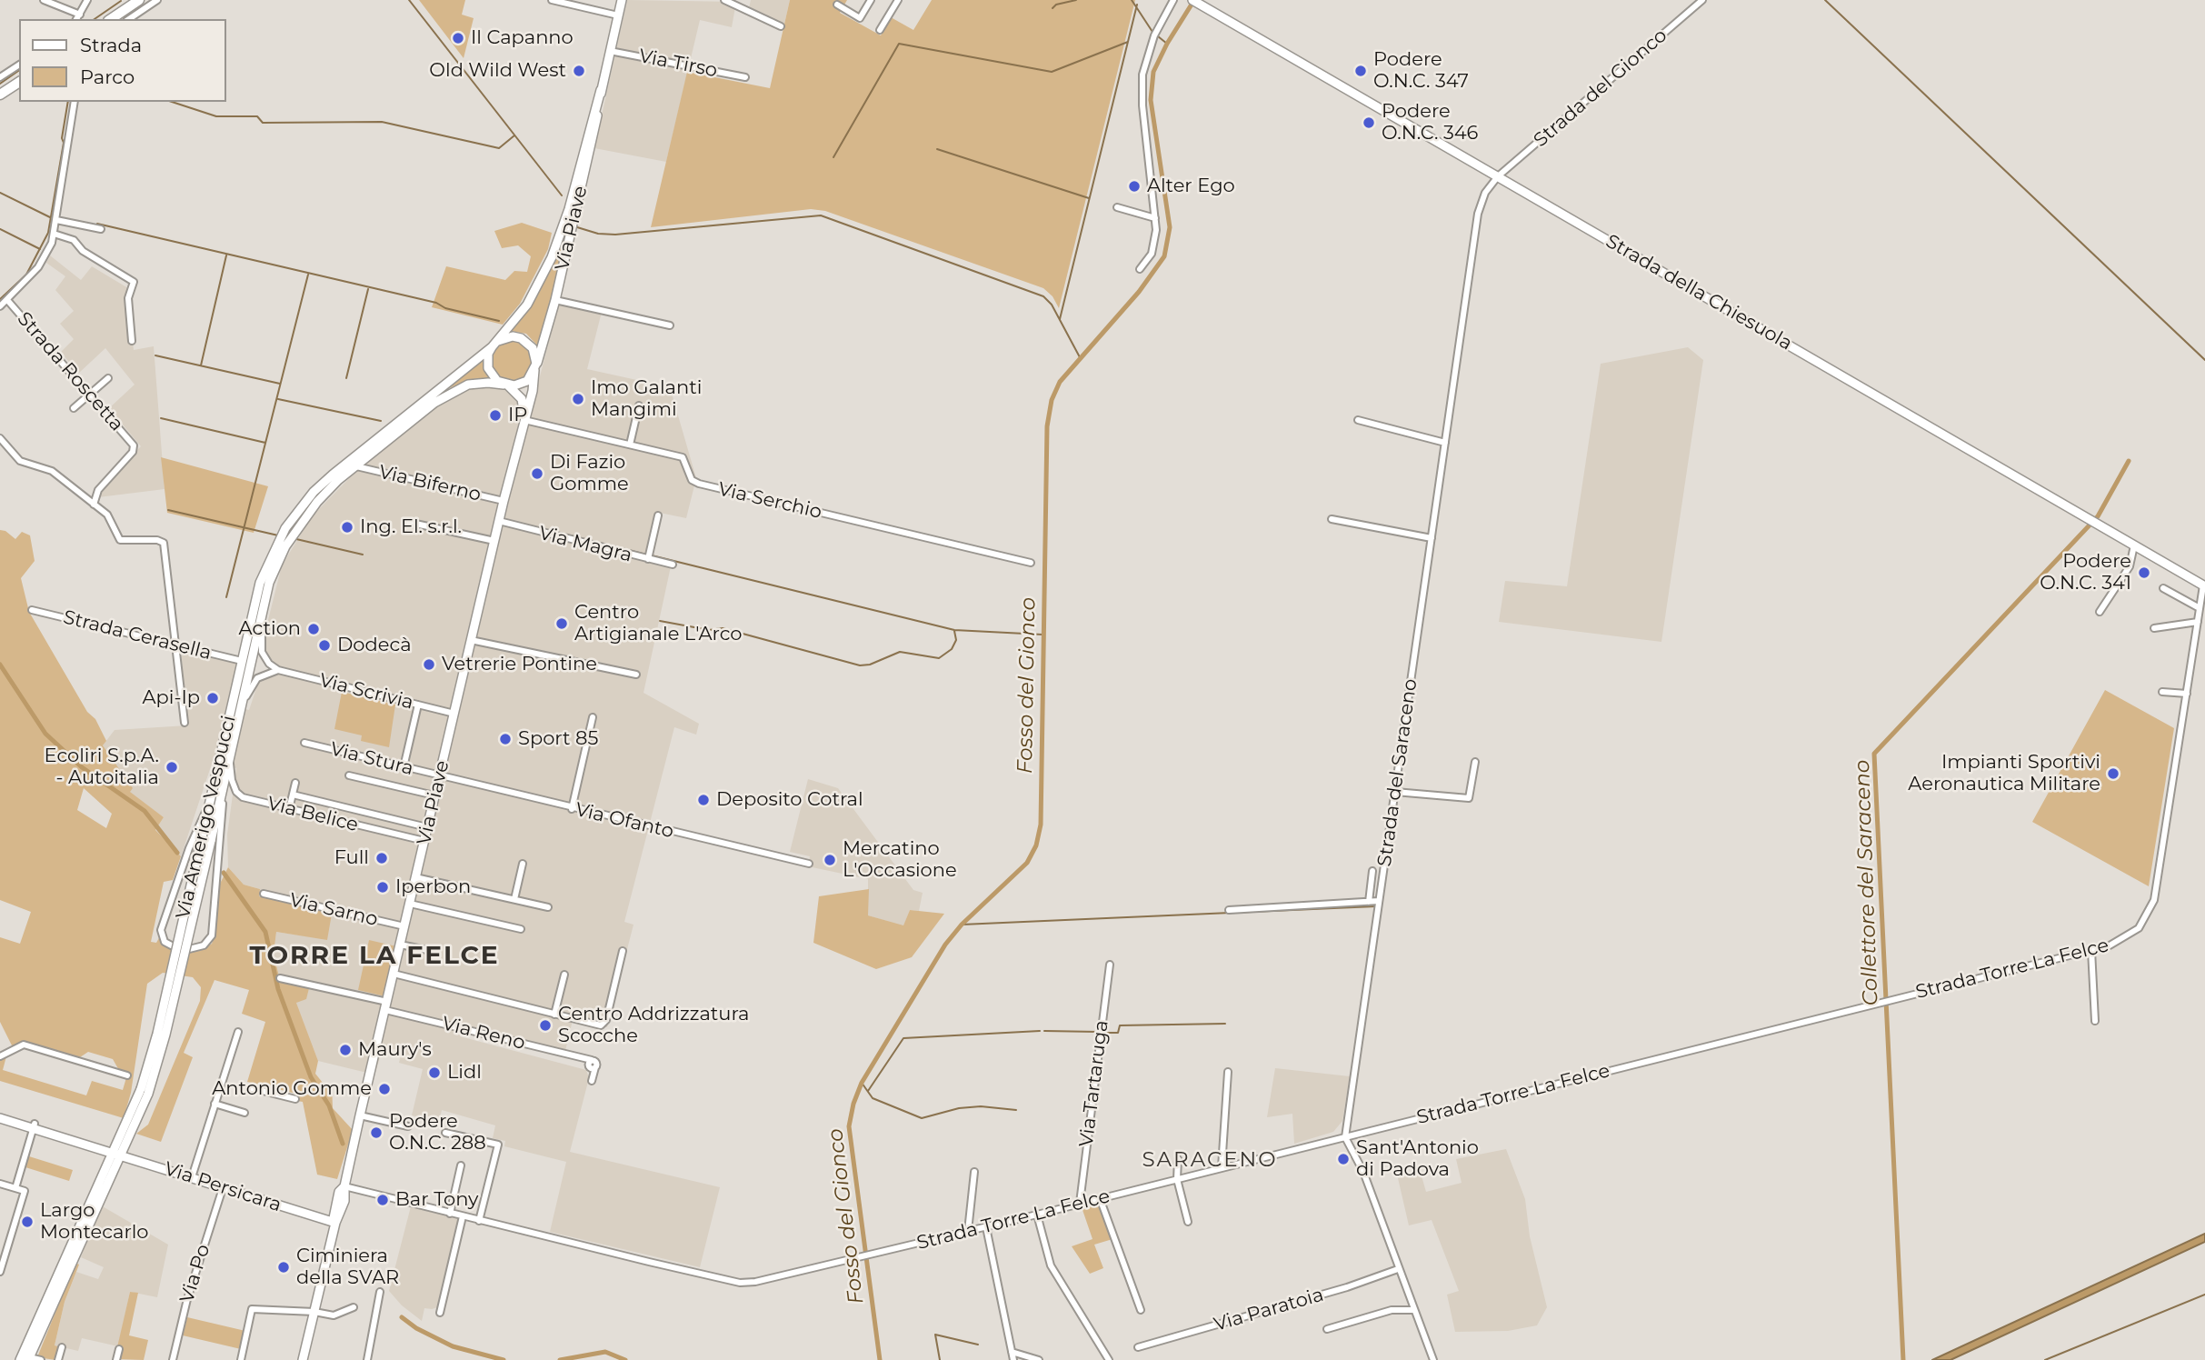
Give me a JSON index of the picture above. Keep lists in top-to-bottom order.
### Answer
{
  "streets": {
    "street": [
      "Via Tirso",
      "Strada del Gionco",
      "Via Piave",
      "Strada della Chiesuola",
      "Strada Roscetta",
      "Via Biferno",
      "Via Serchio",
      "Via Magra",
      "Strada Cerasella",
      "Via Scrivia",
      "Via Stura",
      "Strada del Saraceno",
      "Via Belice",
      "Via Amerigo Vespucci",
      "Via Ofanto",
      "Via Sarno",
      "Strada Torre La Felce",
      "Via Reno",
      "Via Tartaruga",
      "Via Persicara",
      "Via Po",
      "Via Paratoia"
    ]
  },
  "crossings": [
    ["Via Tirso", "Via Piave"],
    ["Strada del Gionco", "Strada della Chiesuola"],
    ["Strada del Gionco", "Strada del Saraceno"],
    ["Via Piave", "Via Biferno"],
    ["Via Piave", "Via Serchio"],
    ["Via Piave", "Via Magra"],
    ["Via Piave", "Via Scrivia"],
    ["Via Piave", "Via Stura"],
    ["Via Piave", "Via Belice"],
    ["Via Piave", "Via Amerigo Vespucci"],
    ["Via Piave", "Via Ofanto"],
    ["Via Piave", "Via Sarno"],
    ["Via Piave", "Strada Torre La Felce"],
    ["Via Piave", "Via Reno"],
    ["Via Piave", "Via Persicara"],
    ["Strada della Chiesuola", "Strada del Saraceno"],
    ["Strada della Chiesuola", "Strada Torre La Felce"],
    ["Via Biferno", "Via Amerigo Vespucci"],
    ["Strada Cerasella", "Via Amerigo Vespucci"],
    ["Via Stura", "Via Ofanto"],
    ["Strada del Saraceno", "Strada Torre La Felce"],
    ["Via Belice", "Via Amerigo Vespucci"],
    ["Via Amerigo Vespucci", "Via Persicara"],
    ["Strada Torre La Felce", "Via Tartaruga"],
    ["Via Persicara", "Via Po"]
  ],
  "districts": ["TORRE LA FELCE", "SARACENO"],
  "water": ["Fosso del Gionco", "Collettore del Saraceno"],
  "places": [
    "Il Capanno",
    "Old Wild West",
    "Podere O.N.C. 347",
    "Podere O.N.C. 346",
    "Alter Ego",
    "Imo Galanti Mangimi",
    "IP",
    "Di Fazio Gomme",
    "Ing. El. s.r.l.",
    "Podere O.N.C. 341",
    "Centro Artigianale L'Arco",
    "Action",
    "Dodecà",
    "Vetrerie Pontine",
    "Api-Ip",
    "Sport 85",
    "Ecoliri S.p.A. - Autoitalia",
    "Impianti Sportivi Aeronautica Militare",
    "Deposito Cotral",
    "Full",
    "Mercatino L'Occasione",
    "Iperbon",
    "Centro Addrizzatura Scocche",
    "Maury's",
    "Lidl",
    "Antonio Gomme",
    "Podere O.N.C. 288",
    "Sant'Antonio di Padova",
    "Bar Tony",
    "Largo Montecarlo",
    "Ciminiera della SVAR"
  ],
  "legend": ["Strada", "Parco"]
}
